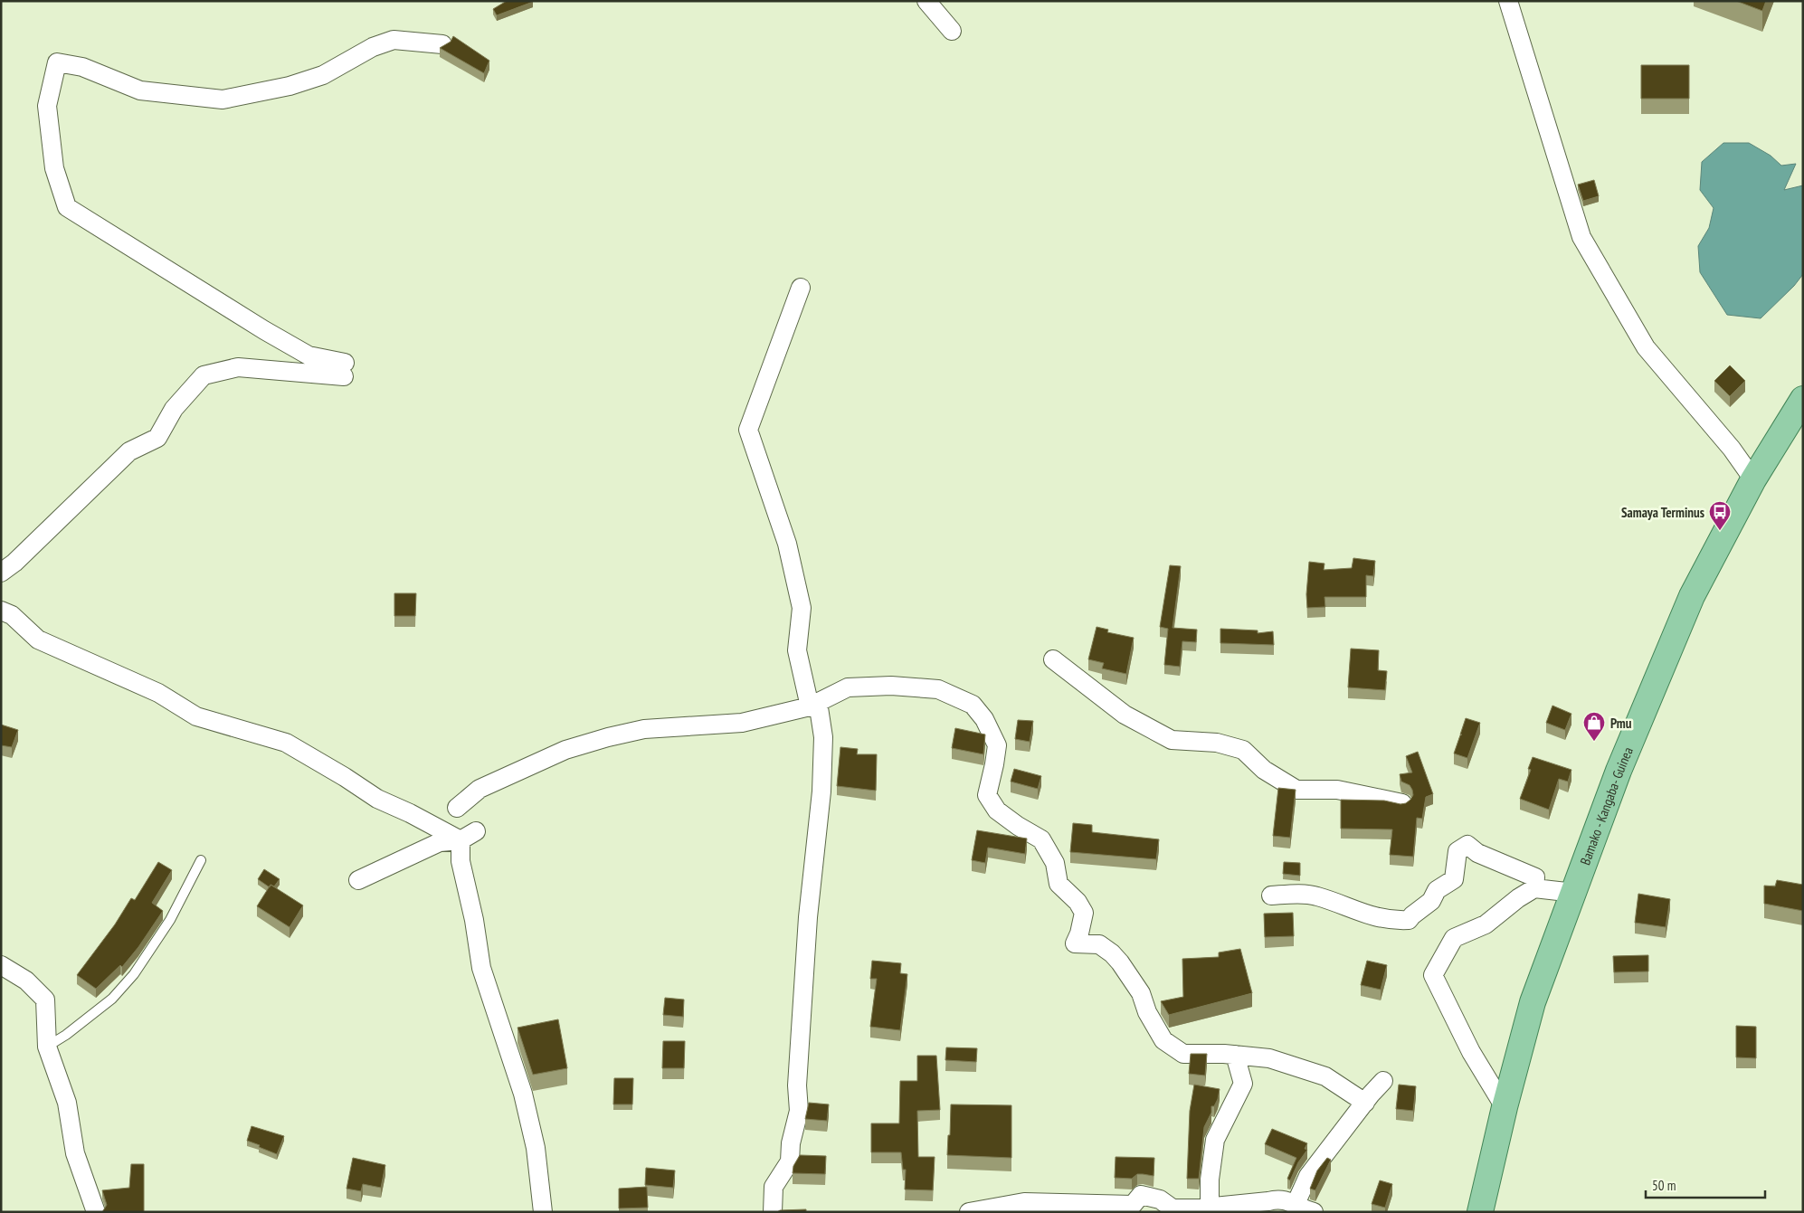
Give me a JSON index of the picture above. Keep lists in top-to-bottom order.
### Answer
{
  "streets": {
    "main road": ["Bamako - Kangaba- Guinea"]
  },
  "places": {
    "bus stop": ["Samaya Terminus"],
    "shop": ["Pmu"]
  },
  "scale_bar": "50 m"
}
